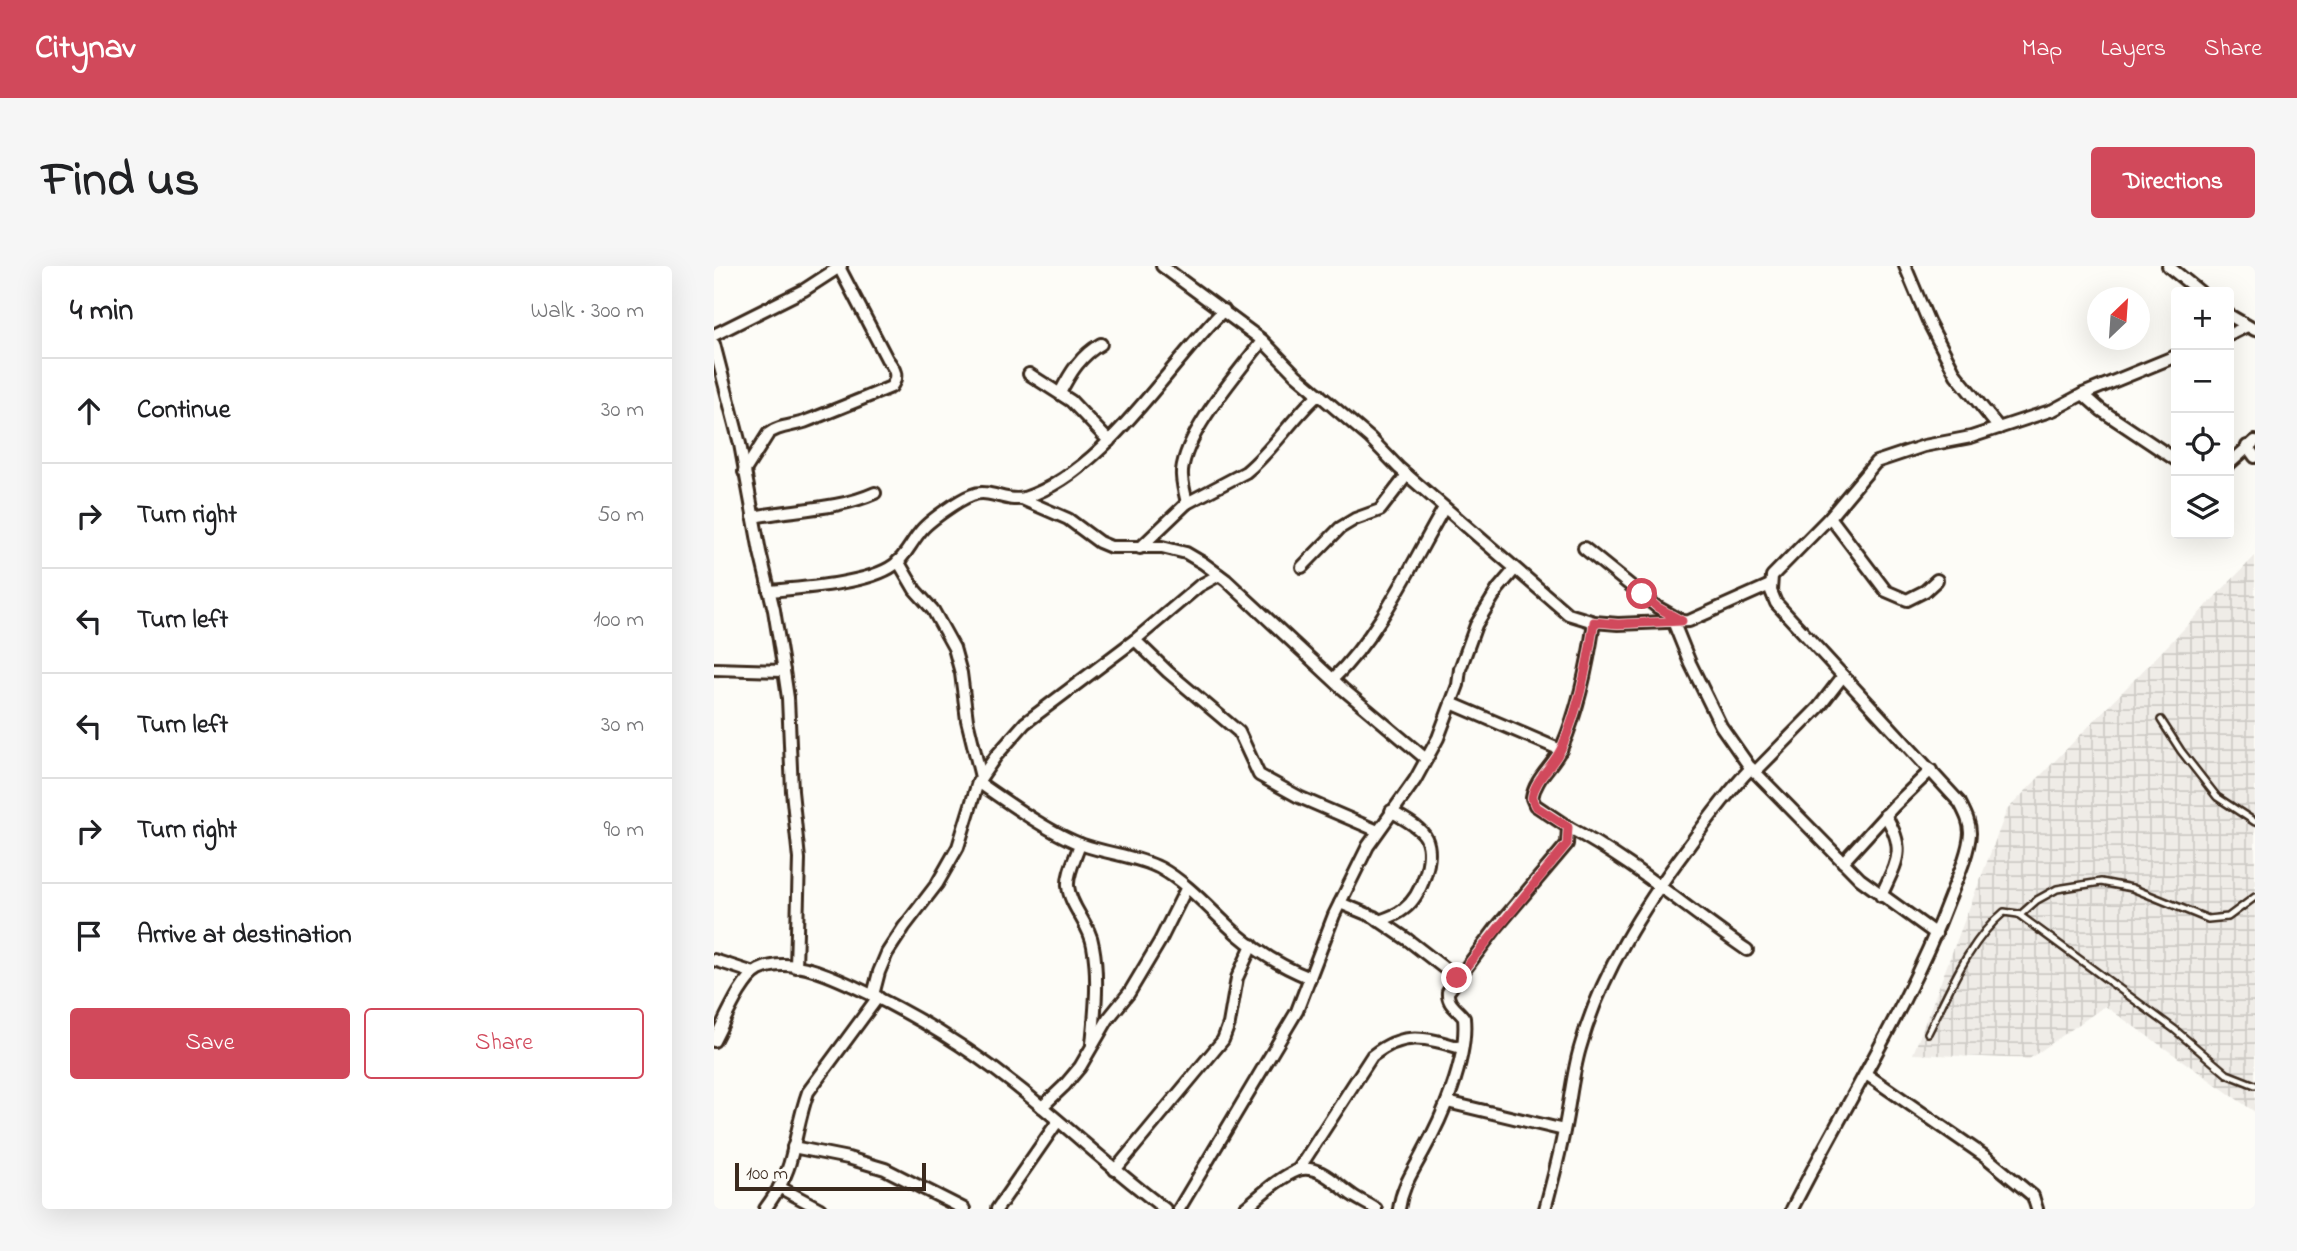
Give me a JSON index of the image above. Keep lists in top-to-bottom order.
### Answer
{
  "scale_bar": "100 m",
  "north": "top right",
  "page": {
    "header": "Citynav",
    "nav": ["Map", "Layers", "Share"],
    "title": "Find us",
    "buttons": [
      "Directions",
      ["Save", "Share"]
    ],
    "heading": ["4 min", "Walk · 300 m"],
    "map_buttons": ["+", "−"],
    "list": [
      ["Continue", "30 m"],
      ["Turn right", "50 m"],
      ["Turn left", "100 m"],
      ["Turn left", "30 m"],
      ["Turn right", "90 m"],
      "Arrive at destination"
    ],
    "scale": "100 m"
  }
}
